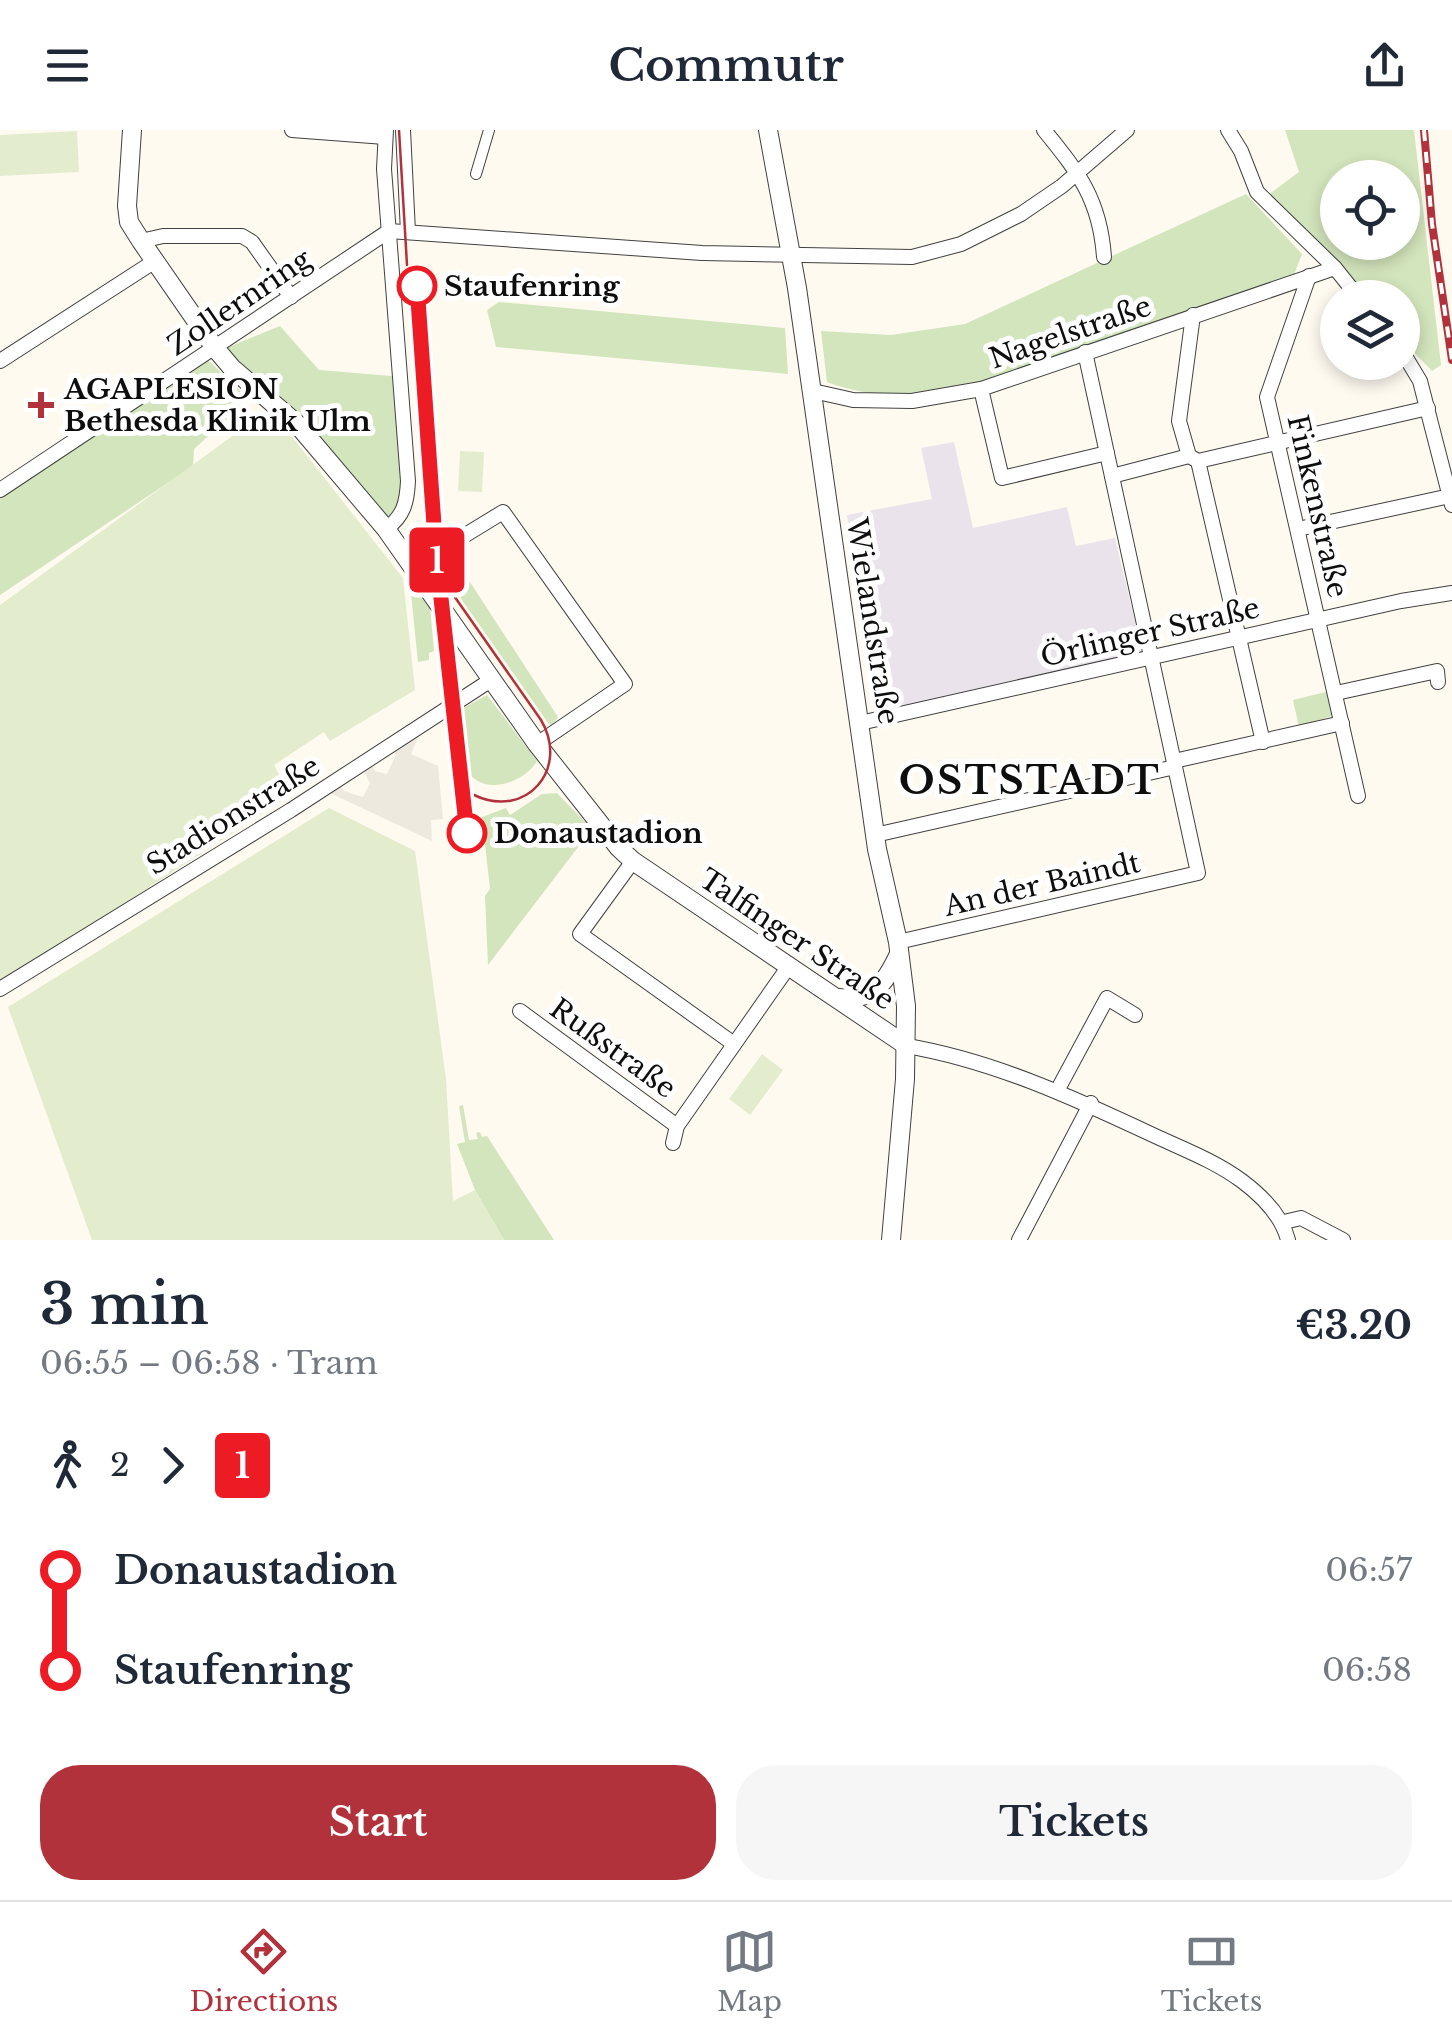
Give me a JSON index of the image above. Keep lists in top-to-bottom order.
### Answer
{
  "streets": {
    "street": [
      "Zollernring",
      "Nagelstraße",
      "Finkenstraße",
      "Wielandstraße",
      "Örlinger Straße",
      "Stadionstraße",
      "An der Baindt",
      "Talfinger Straße",
      "Rußstraße"
    ]
  },
  "crossings": [
    ["Zollernring", "Talfinger Straße"],
    ["Nagelstraße", "Finkenstraße"],
    ["Nagelstraße", "Wielandstraße"],
    ["Finkenstraße", "Örlinger Straße"],
    ["Wielandstraße", "Örlinger Straße"],
    ["Wielandstraße", "An der Baindt"],
    ["Wielandstraße", "Talfinger Straße"],
    ["Stadionstraße", "Talfinger Straße"]
  ],
  "districts": ["OSTSTADT"],
  "places": {
    "other": ["Staufenring", "Donaustadion"],
    "health": ["AGAPLESION Bethesda Klinik Ulm"]
  },
  "lines": ["tram line 1"],
  "page": {
    "header": "Commutr",
    "on_map": "1",
    "heading": ["3 min", "06:55 – 06:58 · Tram", "€3.20"],
    "legs": ["2", "1"],
    "list": [
      {
        "name": "Donaustadion",
        "value": "06:57"
      },
      {
        "name": "Staufenring",
        "value": "06:58"
      }
    ],
    "buttons": ["Start", "Tickets"],
    "tabs": ["Directions", "Map", "Tickets"]
  }
}
